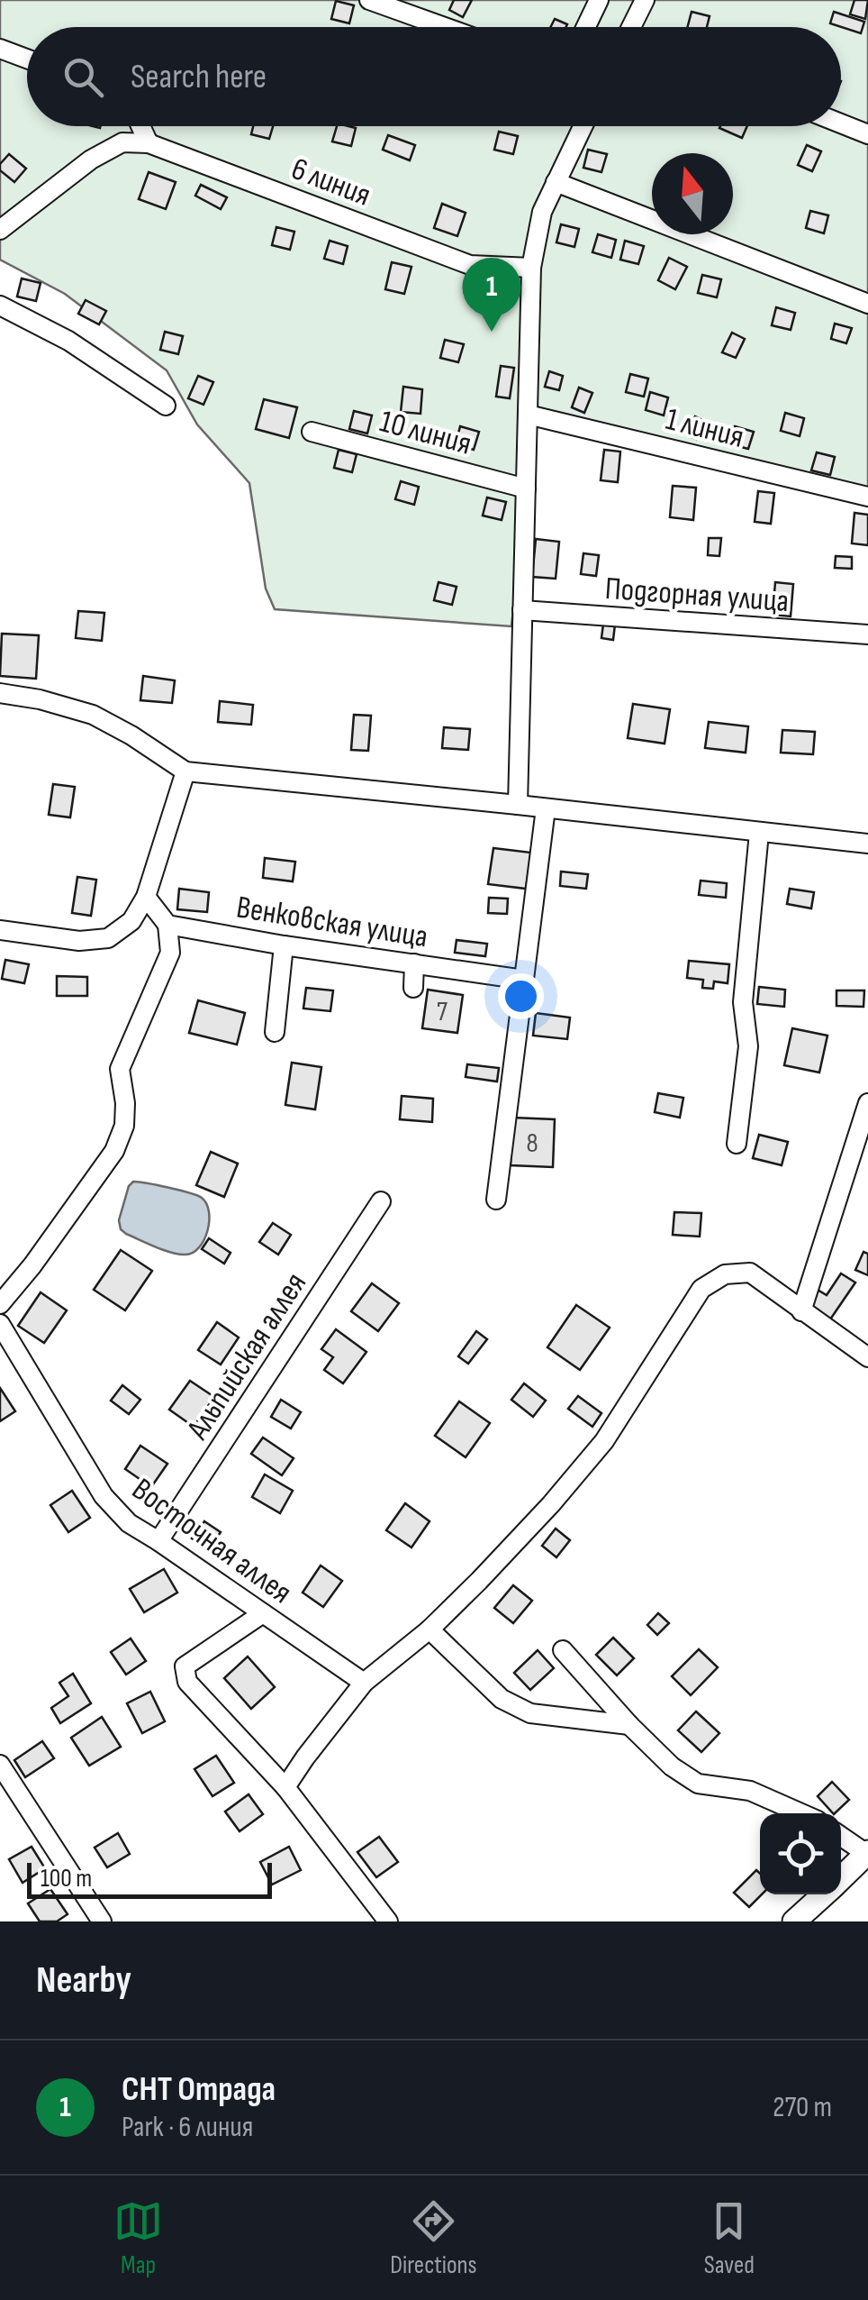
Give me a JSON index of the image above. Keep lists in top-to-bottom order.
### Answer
{
  "streets": {
    "street": [
      "6 линия",
      "1 линия",
      "10 линия",
      "Подгорная улица",
      "Венковская улица",
      "Альпийская аллея",
      "Восточная аллея"
    ]
  },
  "crossings": [
    ["Альпийская аллея", "Восточная аллея"]
  ],
  "house_numbers": ["7", "8"],
  "scale_bar": "100 m",
  "north": "top",
  "page": {
    "search": "Search here",
    "pins": "1",
    "scale": "100 m",
    "heading": "Nearby",
    "list": [
      {
        "mark": "1",
        "name": "СНТ Отрада",
        "note": "Park · 6 линия",
        "value": "270 m"
      }
    ],
    "nav": ["Map", "Directions", "Saved"]
  }
}
